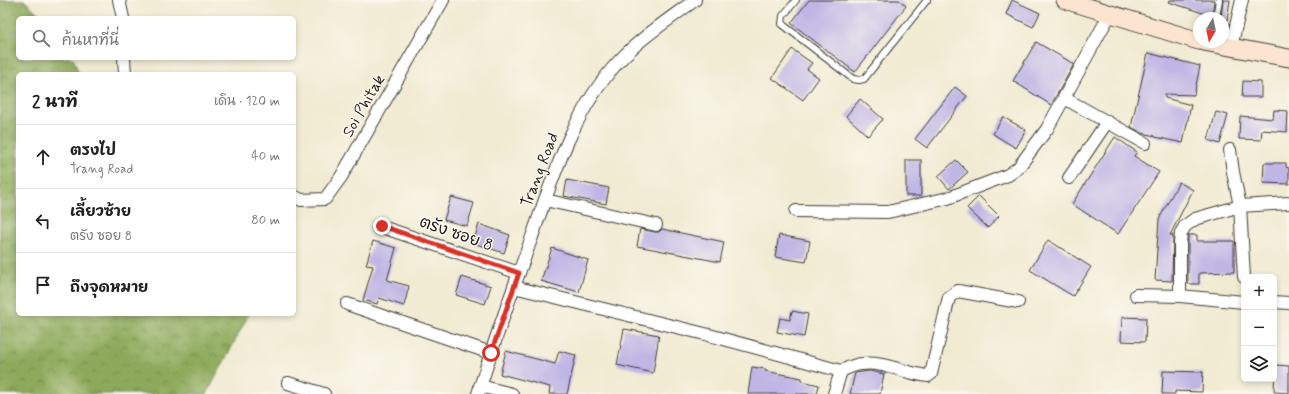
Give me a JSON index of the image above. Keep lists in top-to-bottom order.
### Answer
{
  "streets": {
    "street": ["Soi Phitak", "Trang Road", "ตรัง ซอย 8"]
  },
  "crossings": [
    ["Trang Road", "ตรัง ซอย 8"]
  ],
  "north": "bottom",
  "page": {
    "search": "ค้นหาที่นี่",
    "heading": ["2 นาที", "เดิน · 120 m"],
    "list": [
      ["ตรงไป", "Trang Road", "40 m"],
      ["เลี้ยวซ้าย", "ตรัง ซอย 8", "80 m"],
      "ถึงจุดหมาย"
    ],
    "map_buttons": ["+", "−"]
  }
}
